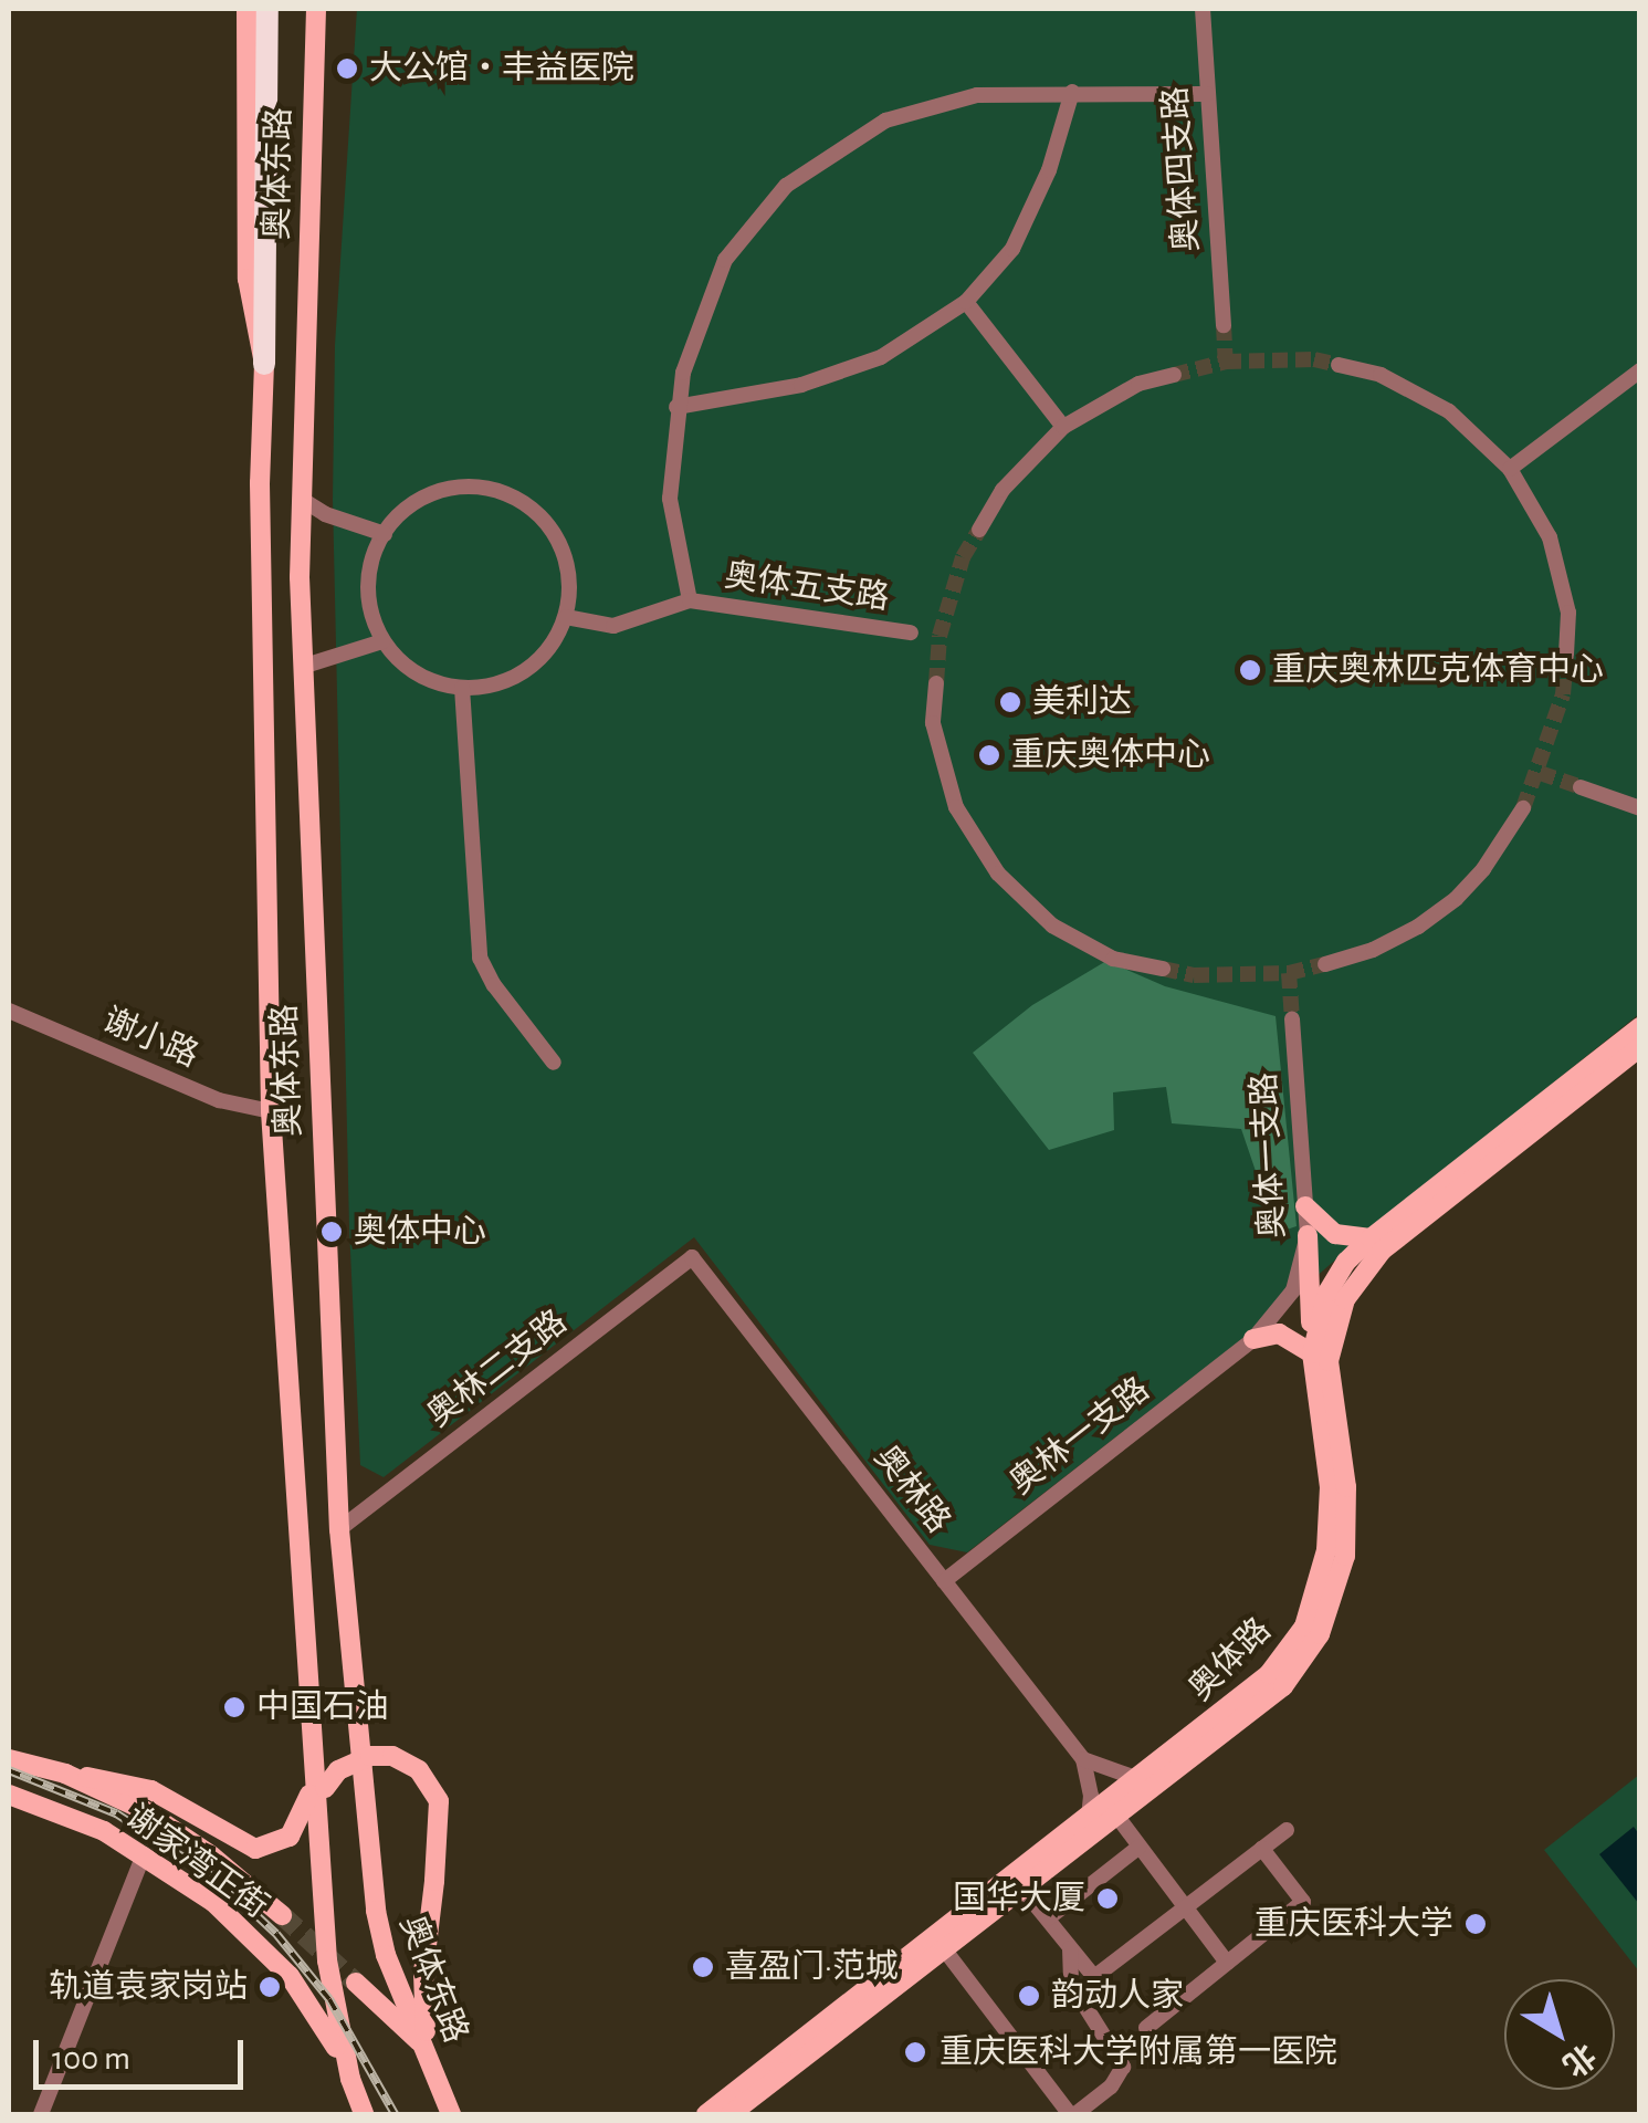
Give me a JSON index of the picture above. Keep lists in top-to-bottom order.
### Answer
{
  "streets": {
    "main road": ["奥体东路", "奥体路", "谢家湾正街"],
    "street": [
      "奥体四支路",
      "奥体五支路",
      "谢小路",
      "奥体一支路",
      "奥林二支路",
      "奥林一支路",
      "奥林路"
    ]
  },
  "crossings": [
    ["奥体东路", "谢小路"],
    ["奥体东路", "奥林二支路"],
    ["奥体一支路", "奥林一支路"],
    ["奥林二支路", "奥林路"],
    ["奥林一支路", "奥林路"]
  ],
  "places": [
    "大公馆‧丰益医院",
    "重庆奥林匹克体育中心",
    "美利达",
    "重庆奥体中心",
    "奥体中心",
    "中国石油",
    "国华大厦",
    "重庆医科大学",
    "喜盈门·范城",
    "轨道袁家岗站",
    "韵动人家",
    "重庆医科大学附属第一医院"
  ],
  "scale_bar": "100 m",
  "north": "bottom right"
}
